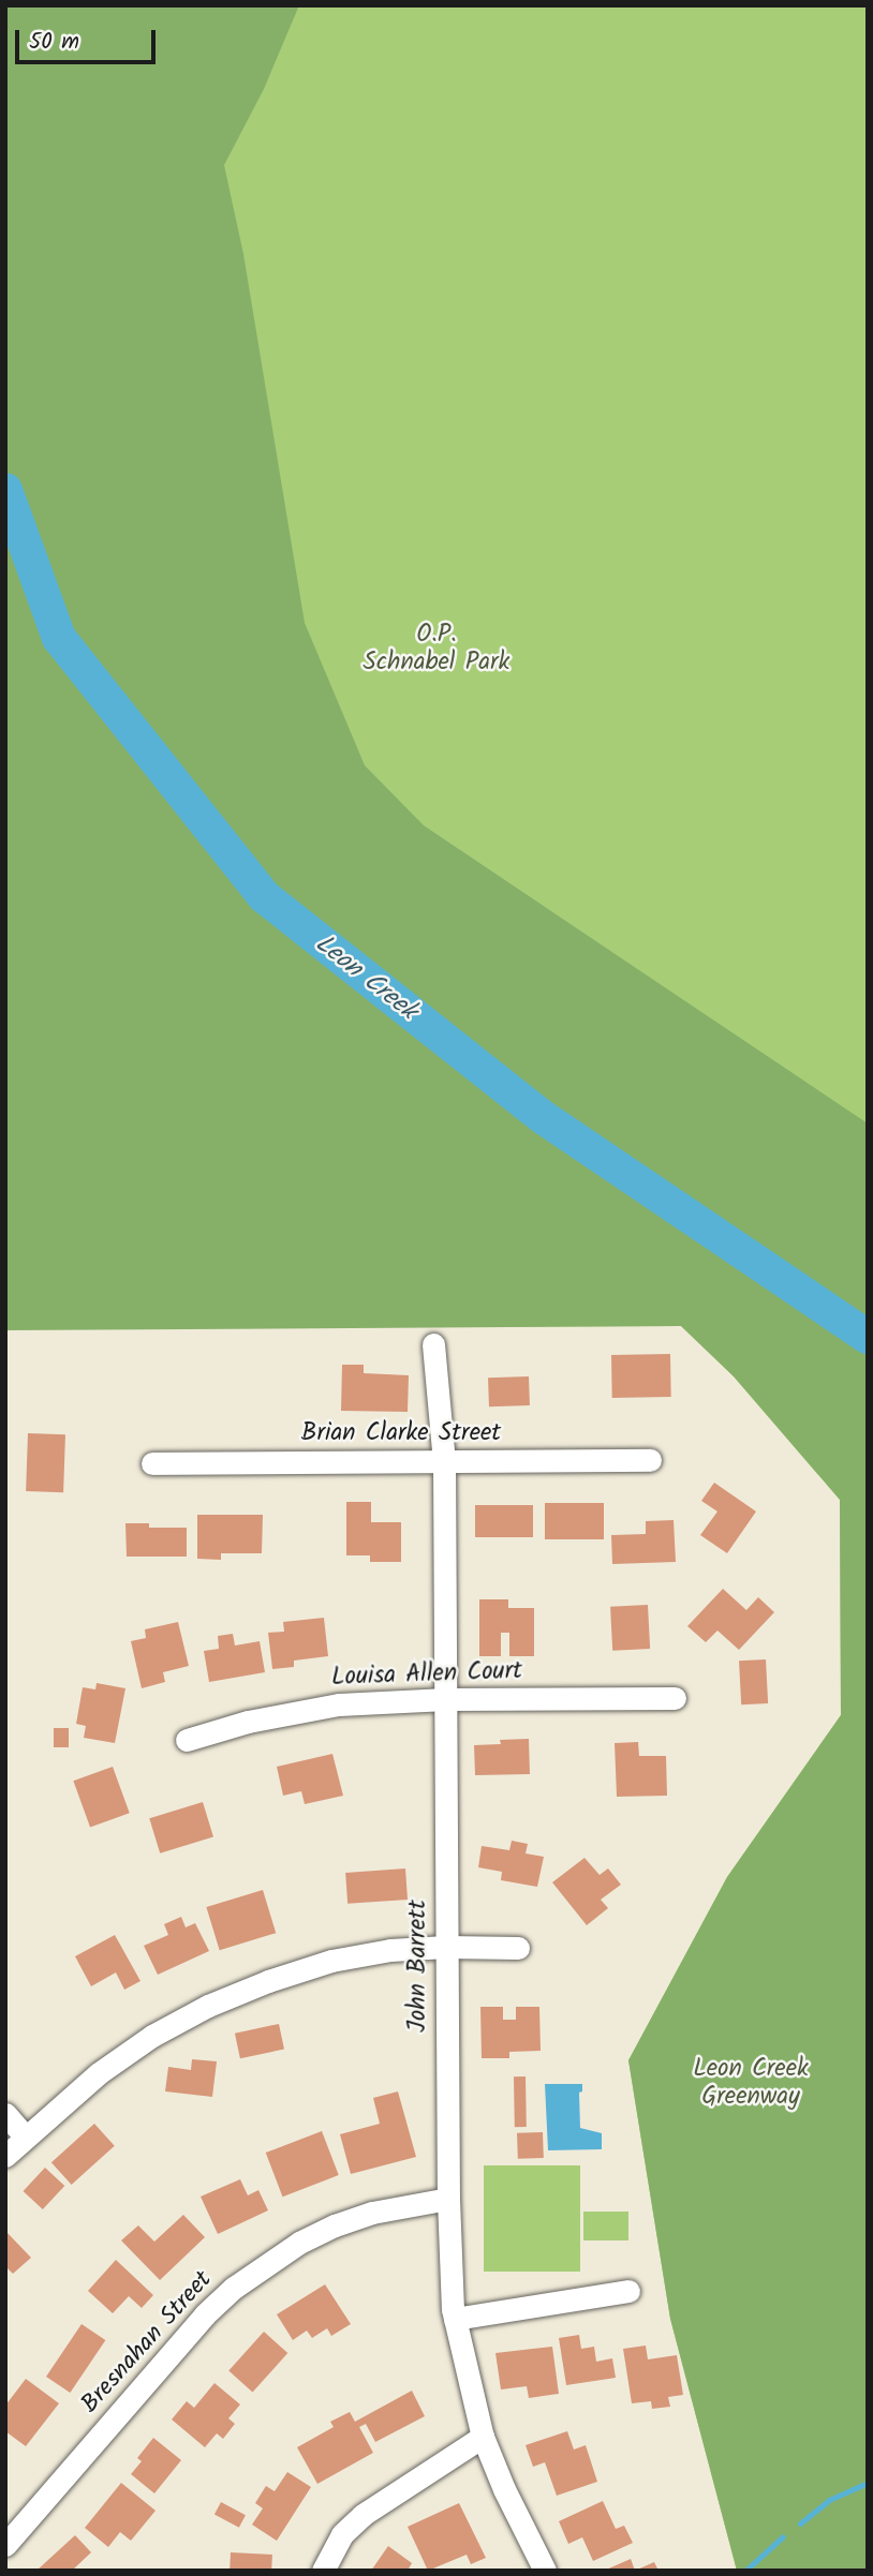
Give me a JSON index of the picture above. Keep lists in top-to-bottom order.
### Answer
{
  "streets": {
    "street": [
      "Brian Clarke Street",
      "Louisa Allen Court",
      "John Barrett",
      "Bresnahan Street"
    ]
  },
  "crossings": [
    ["Brian Clarke Street", "John Barrett"],
    ["Louisa Allen Court", "John Barrett"],
    ["John Barrett", "Bresnahan Street"]
  ],
  "water": ["Leon Creek"],
  "parks": ["O.P. Schnabel Park", "Leon Creek Greenway"],
  "scale_bar": "50 m"
}
